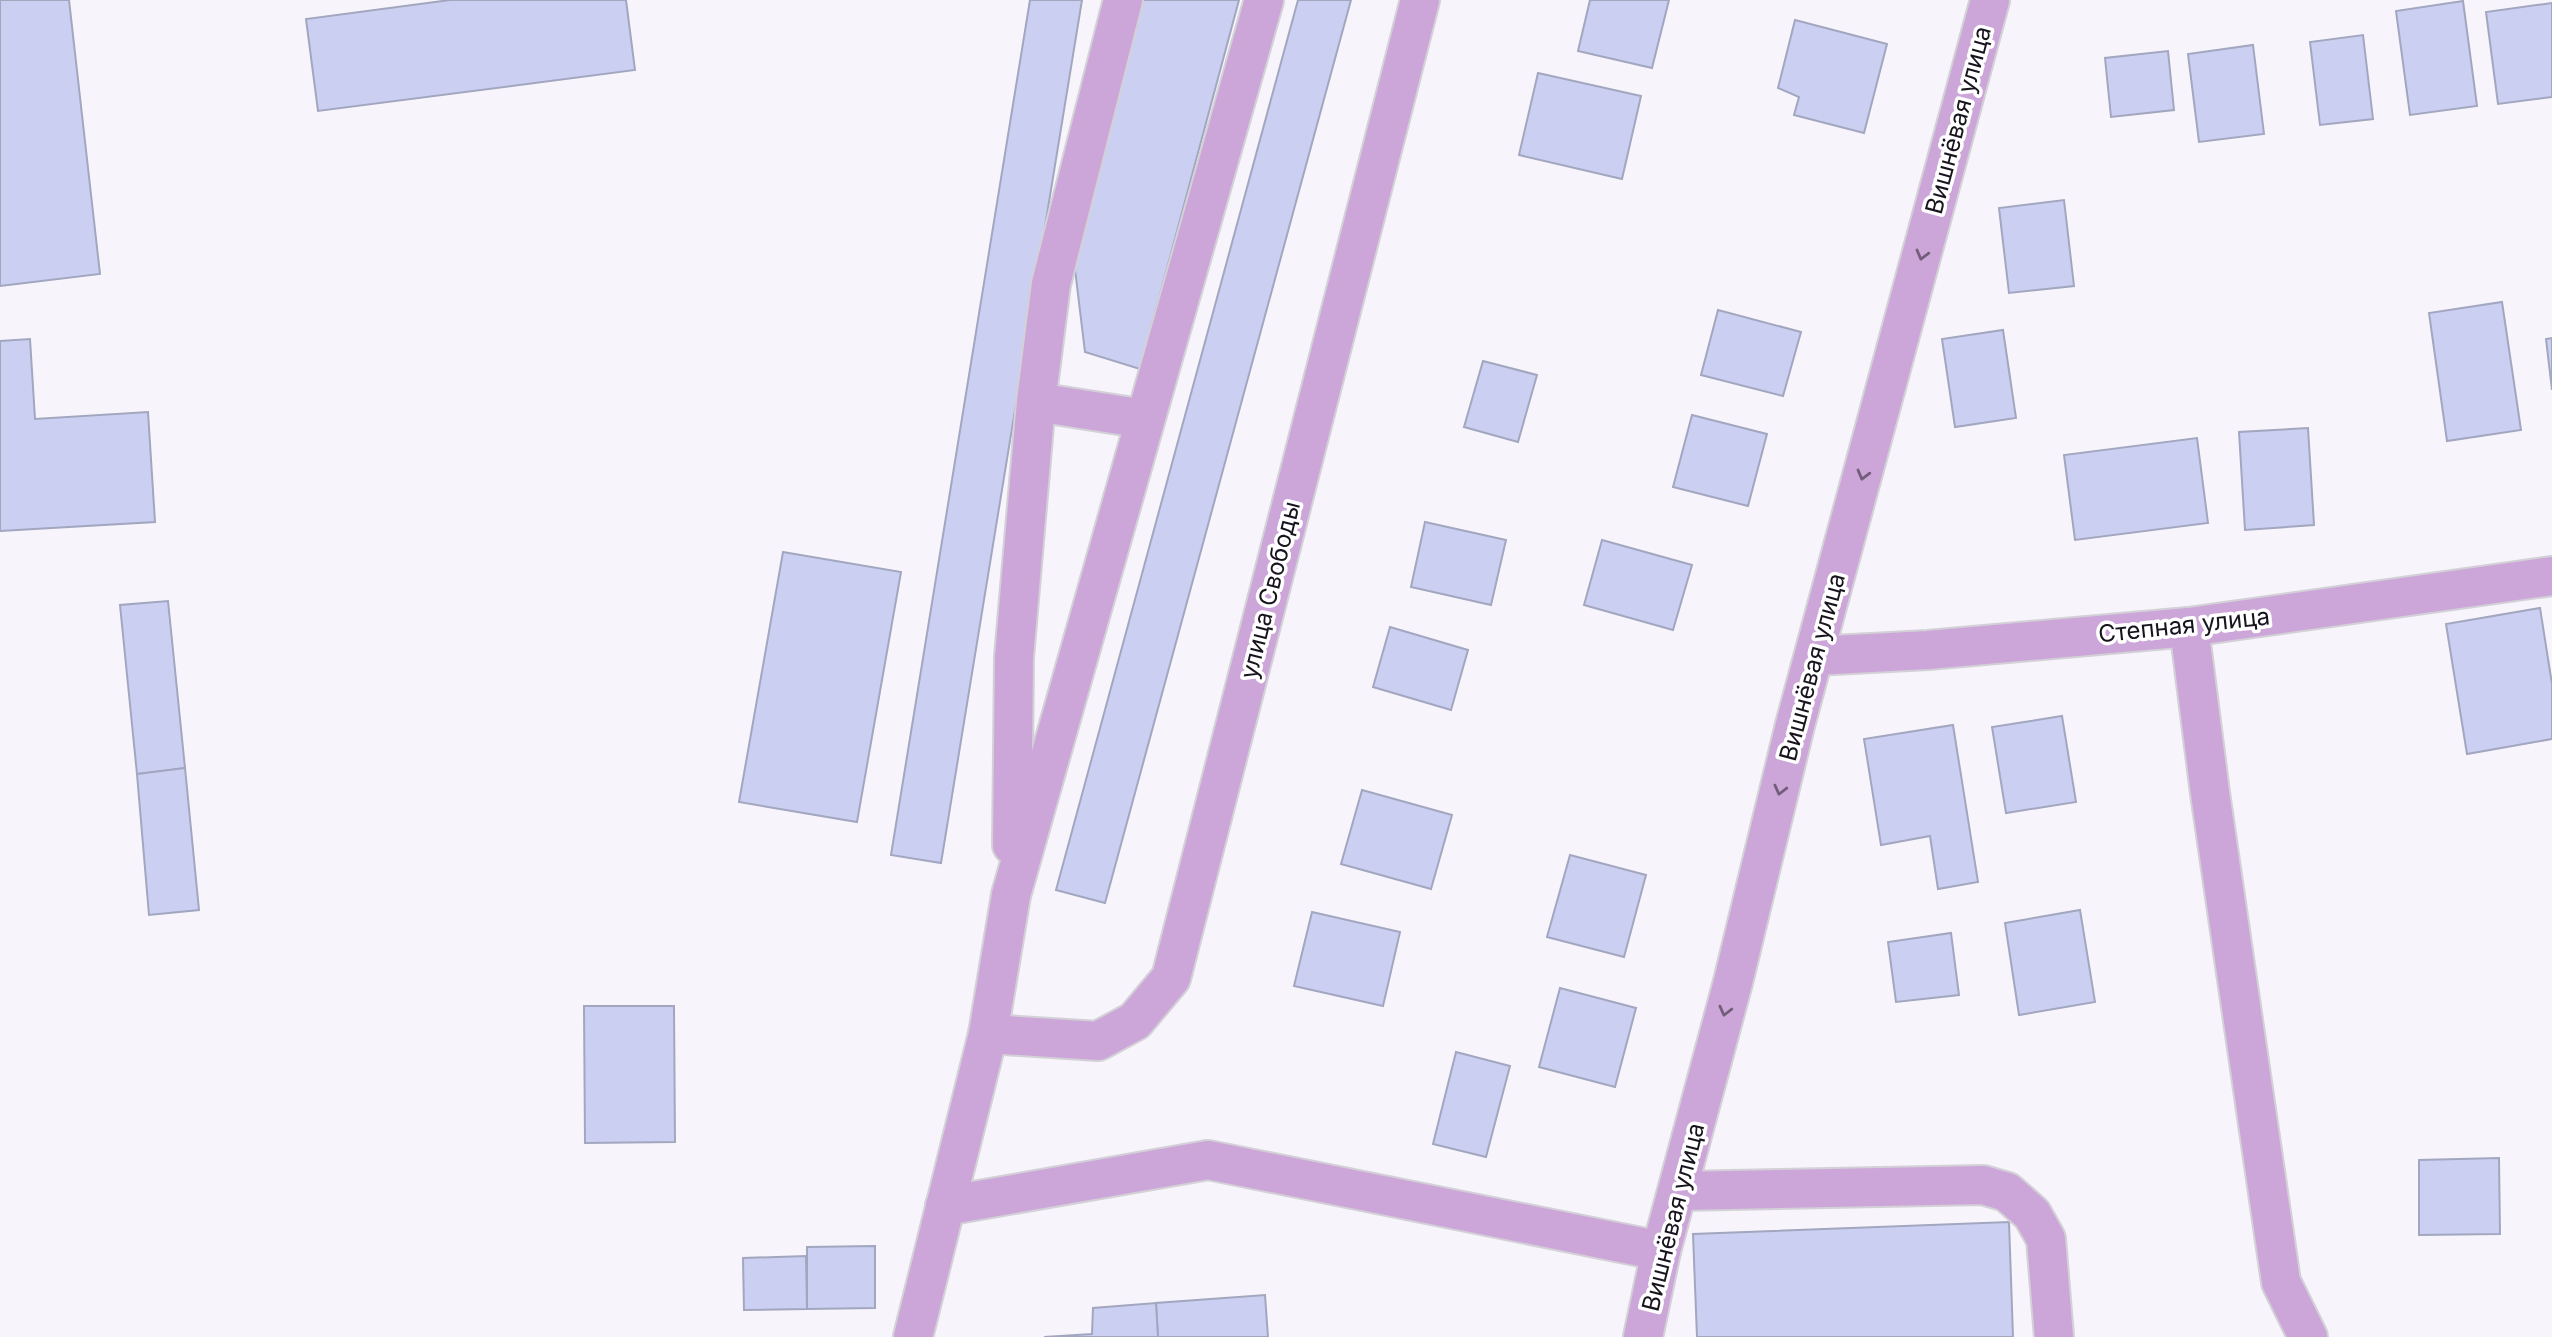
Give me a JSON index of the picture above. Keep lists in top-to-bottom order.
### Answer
{
  "streets": {
    "street": ["Вишнёвая улица", "улица Свободы", "Степная улица"]
  },
  "crossings": [
    ["Вишнёвая улица", "Степная улица"]
  ],
  "one_way": ["Вишнёвая улица"]
}
